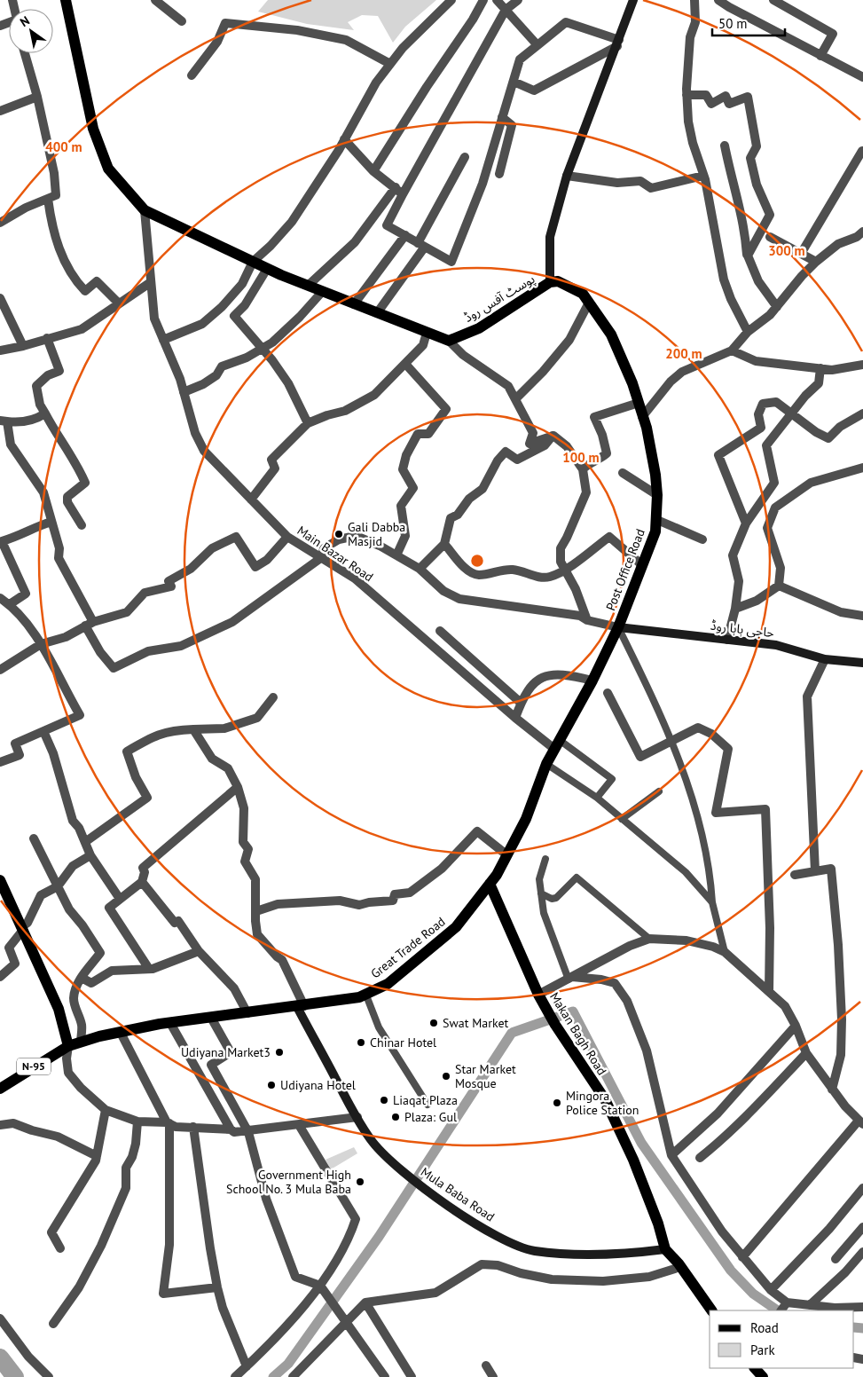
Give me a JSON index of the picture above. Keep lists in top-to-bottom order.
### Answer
{
  "streets": {
    "main road": [
      "پوسٹ آفس روڈ",
      "Post Office Road",
      "حاجی بابا روڈ",
      "Great Trade Road",
      "Makan Bagh Road",
      "N-95",
      "Mula Baba Road"
    ],
    "street": ["Main Bazar Road"]
  },
  "crossings": [
    ["پوسٹ آفس روڈ", "Post Office Road"],
    ["Main Bazar Road", "Great Trade Road"],
    ["Post Office Road", "حاجی بابا روڈ"],
    ["Post Office Road", "Great Trade Road"],
    ["حاجی بابا روڈ", "Great Trade Road"],
    ["Great Trade Road", "Makan Bagh Road"],
    ["Great Trade Road", "Mula Baba Road"],
    ["Makan Bagh Road", "Mula Baba Road"]
  ],
  "places": [
    "Gali Dabba Masjid",
    "Swat Market",
    "Chinar Hotel",
    "Udiyana Market3",
    "Star Market Mosque",
    "Udiyana Hotel",
    "Liaqat Plaza",
    "Mingora Police Station",
    "Plaza: Gul",
    "Government High School No. 3 Mula Baba"
  ],
  "legend": ["Road", "Park"],
  "scale_bar": "50 m",
  "north": "top left",
  "rings": [
    "400 m",
    "300 m",
    "200 m",
    "100 m"
  ]
}
